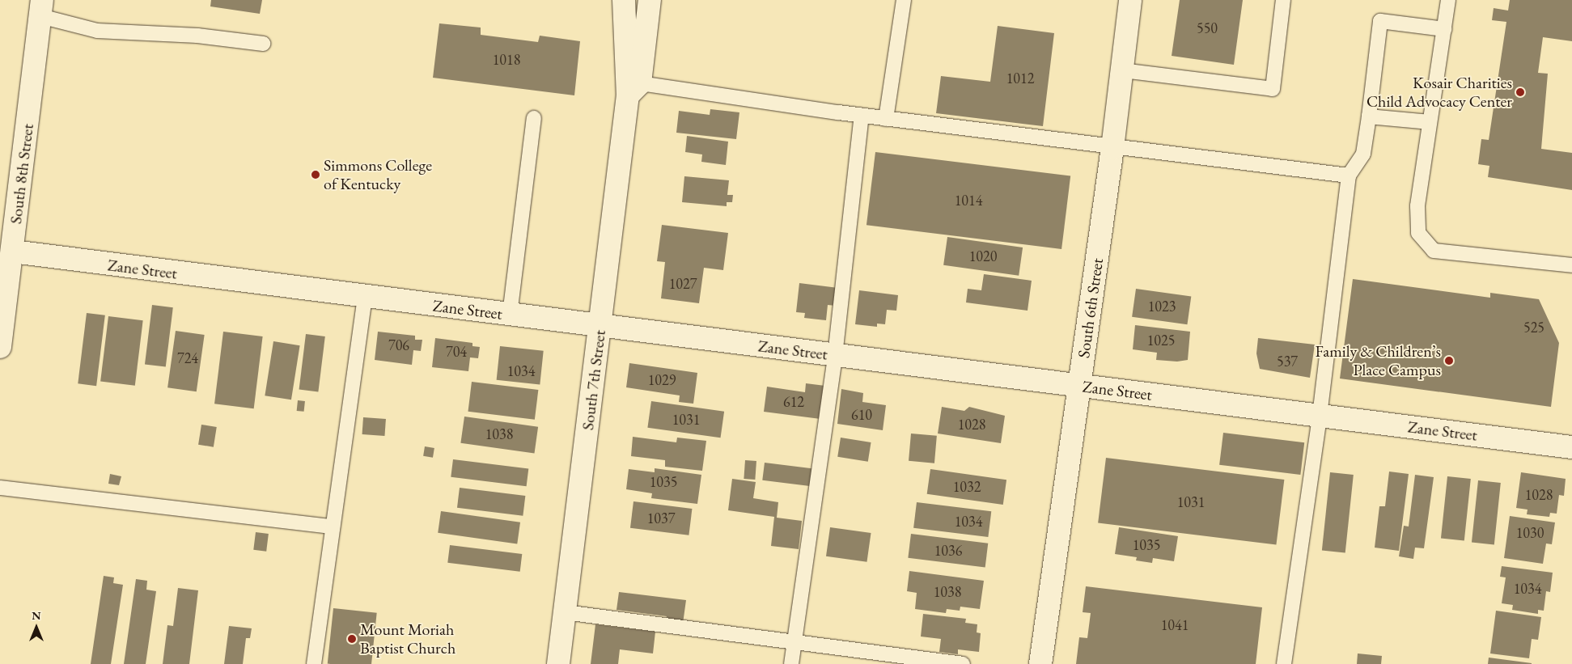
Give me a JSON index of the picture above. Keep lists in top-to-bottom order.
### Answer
{
  "streets": {
    "street": [
      "South 8th Street",
      "Zane Street",
      "South 6th Street",
      "South 7th Street"
    ]
  },
  "crossings": [
    ["South 8th Street", "Zane Street"],
    ["Zane Street", "South 6th Street"],
    ["Zane Street", "South 7th Street"]
  ],
  "places": [
    "Kosair Charities Child Advocacy Center",
    "Simmons College of Kentucky",
    "Family & Children’s Place Campus",
    "Mount Moriah Baptist Church"
  ],
  "house_numbers": [
    "550",
    "1018",
    "1012",
    "1014",
    "1020",
    "1027",
    "1023",
    "525",
    "1025",
    "706",
    "704",
    "724",
    "537",
    "1034",
    "1029",
    "612",
    "610",
    "1031",
    "1028",
    "1038",
    "1035",
    "1032",
    "1028",
    "1031",
    "1037",
    "1034",
    "1030",
    "1035",
    "1036",
    "1034",
    "1038",
    "1041"
  ],
  "north": "top"
}
